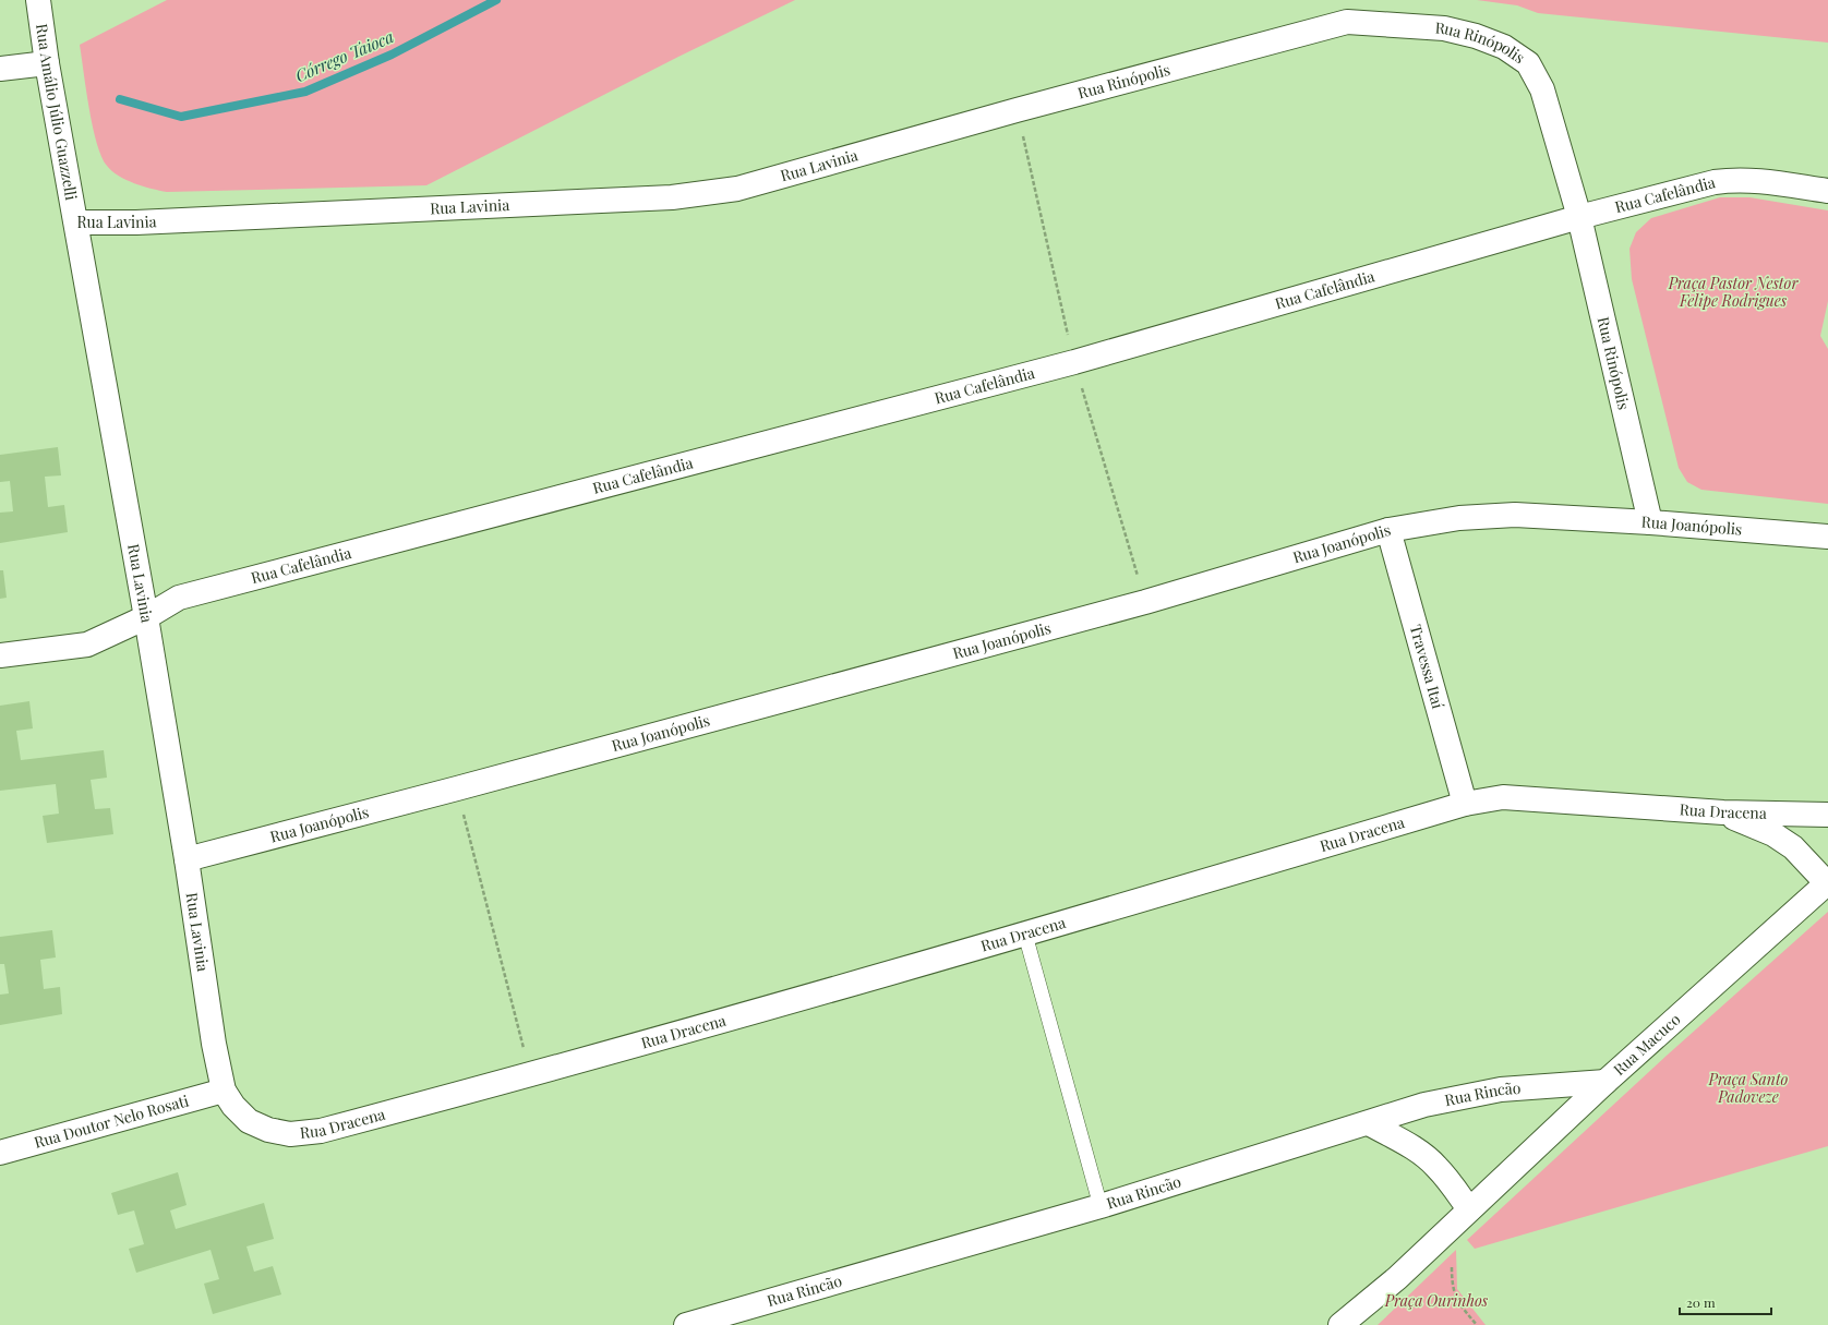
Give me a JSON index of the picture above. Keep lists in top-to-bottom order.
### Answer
{
  "streets": {
    "street": [
      "Rua Rinópolis",
      "Rua Amálio Júlio Guazzelli",
      "Rua Lavinia",
      "Rua Cafelândia",
      "Rua Joanópolis",
      "Travessa Itaí",
      "Rua Dracena",
      "Rua Macuco",
      "Rua Rincão",
      "Rua Doutor Nelo Rosati"
    ]
  },
  "crossings": [
    ["Rua Rinópolis", "Rua Lavinia"],
    ["Rua Rinópolis", "Rua Cafelândia"],
    ["Rua Rinópolis", "Rua Joanópolis"],
    ["Rua Amálio Júlio Guazzelli", "Rua Lavinia"],
    ["Rua Lavinia", "Rua Cafelândia"],
    ["Rua Lavinia", "Rua Joanópolis"],
    ["Rua Lavinia", "Rua Dracena"],
    ["Rua Lavinia", "Rua Doutor Nelo Rosati"],
    ["Rua Joanópolis", "Travessa Itaí"],
    ["Travessa Itaí", "Rua Dracena"],
    ["Rua Dracena", "Rua Macuco"],
    ["Rua Dracena", "Rua Doutor Nelo Rosati"],
    ["Rua Macuco", "Rua Rincão"]
  ],
  "water": ["Córrego Taioca"],
  "parks": ["Praça Pastor Nestor Felipe Rodrigues", "Praça Santo Padoveze", "Praça Ourinhos"],
  "scale_bar": "20 m"
}
